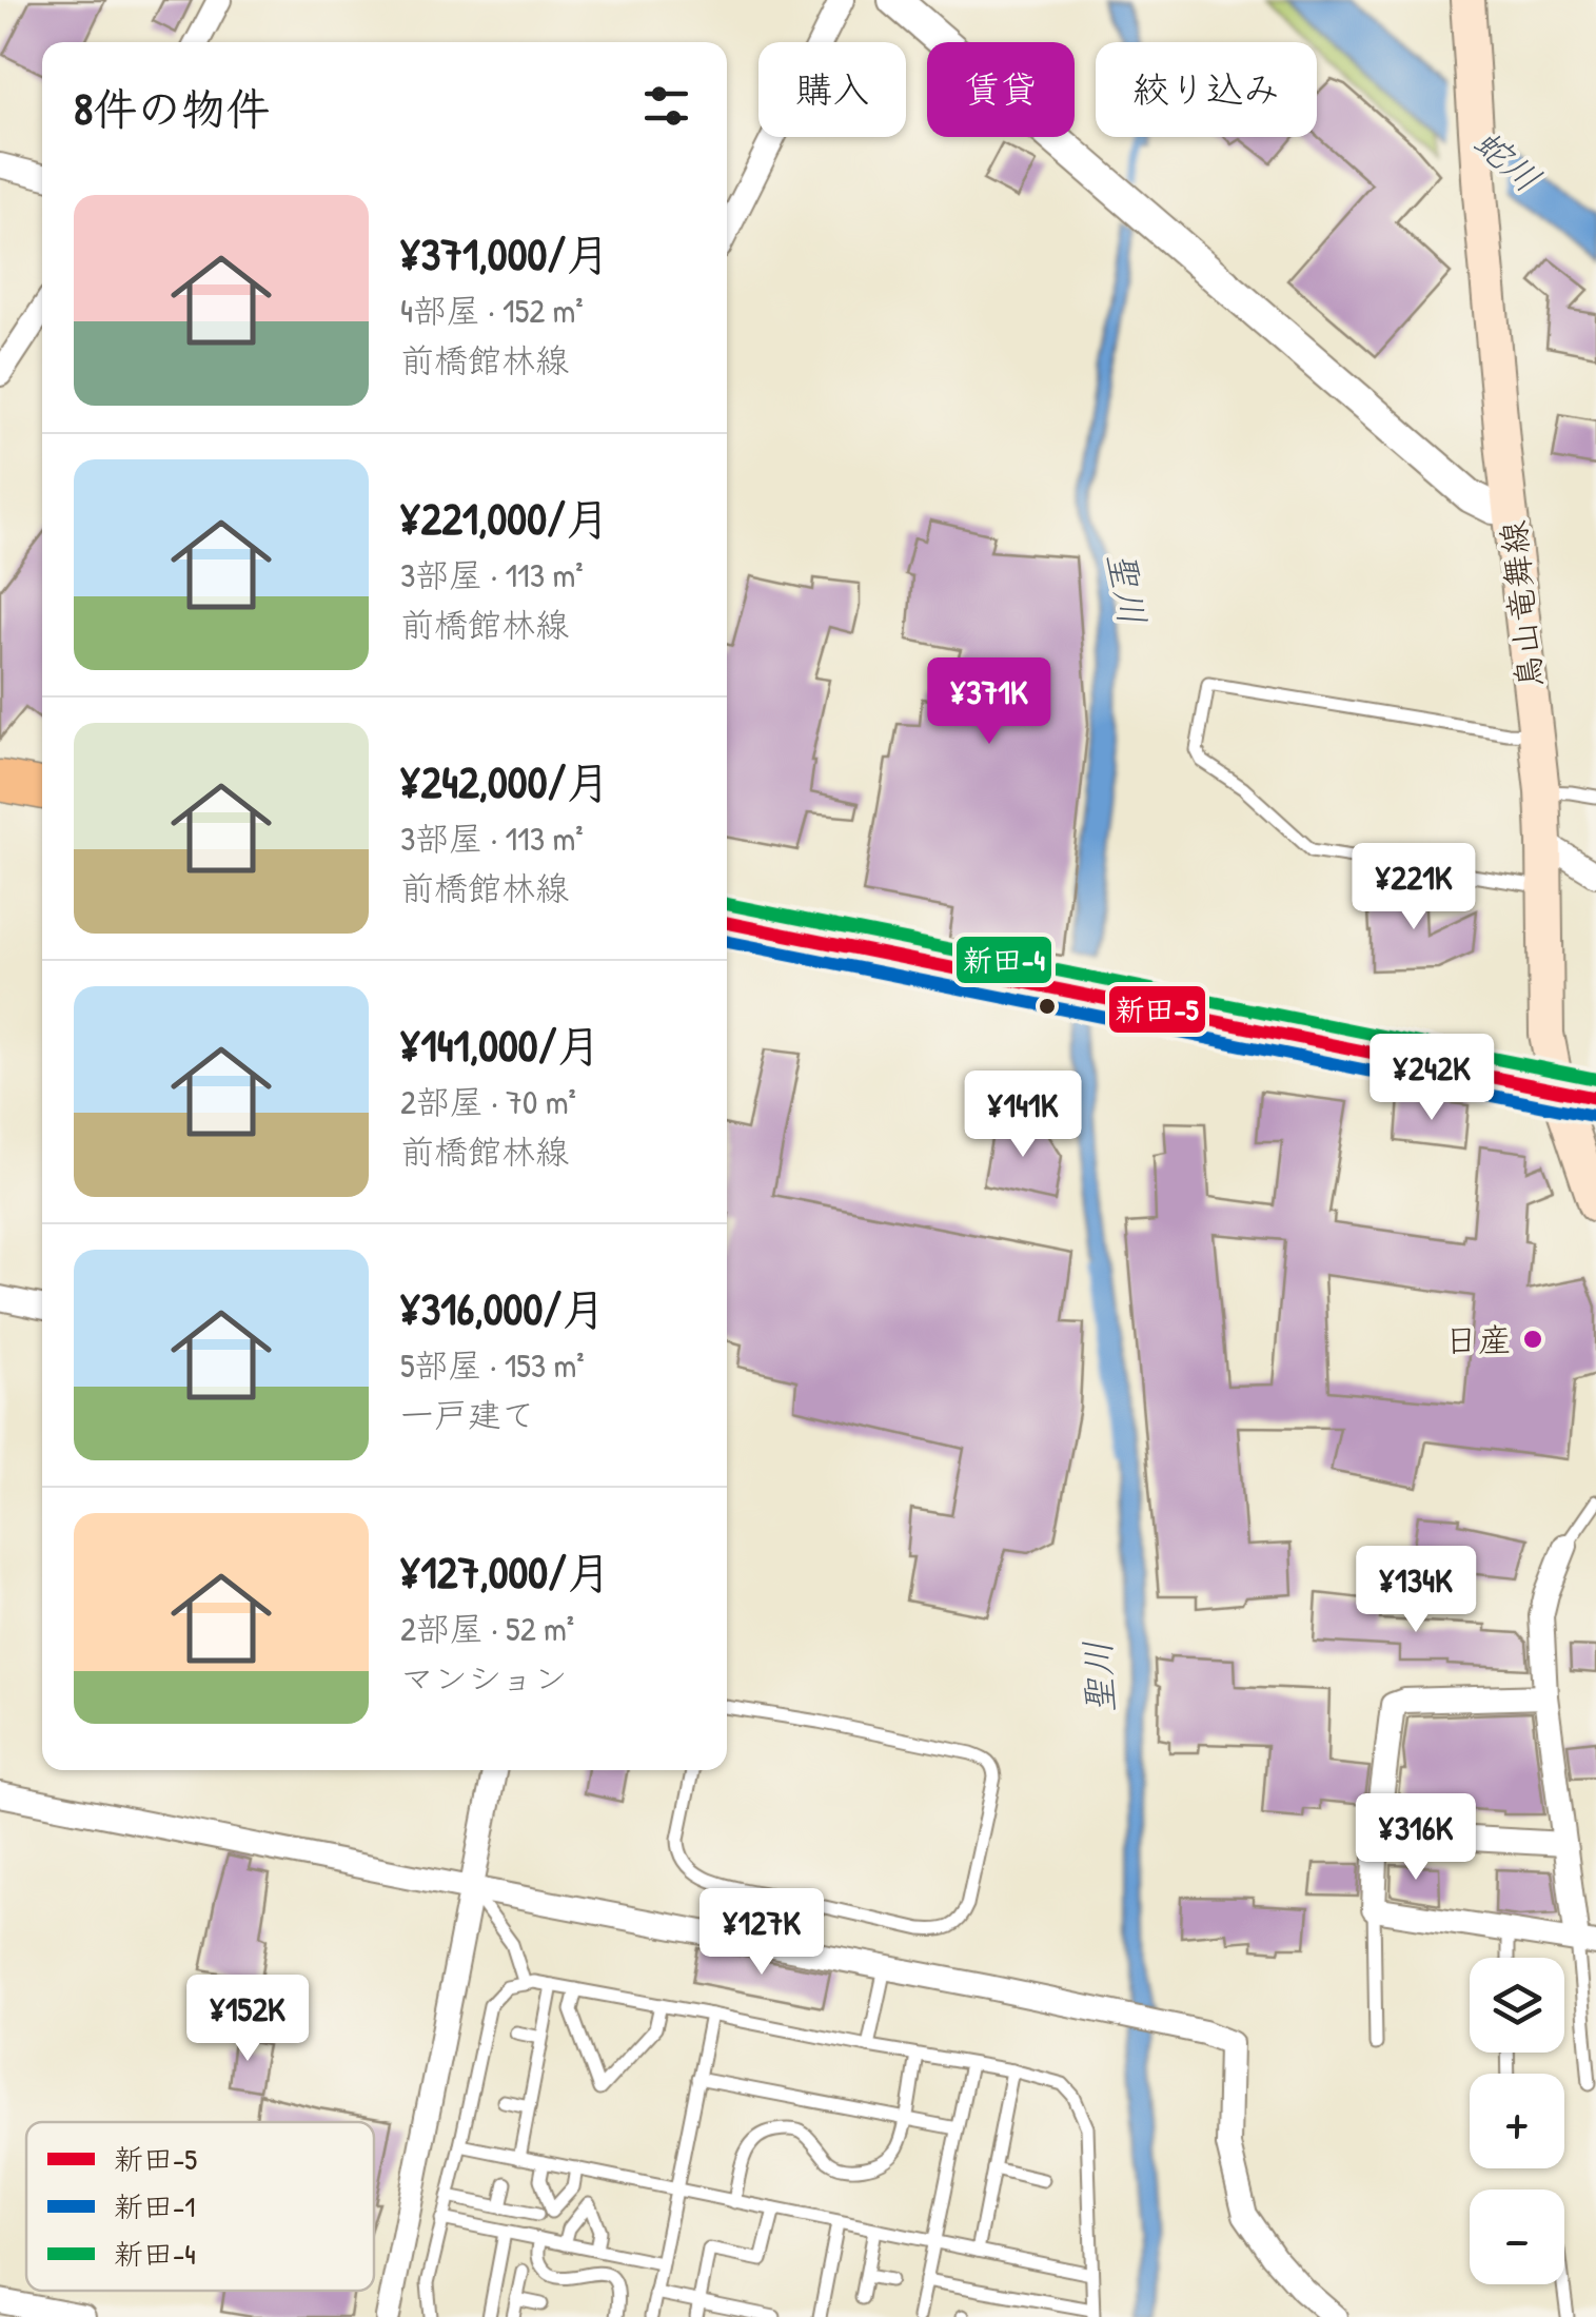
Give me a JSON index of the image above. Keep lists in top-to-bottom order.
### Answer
{
  "streets": {
    "main road": ["鳥山竜舞線"]
  },
  "water": ["蛇川", "聖川"],
  "places": ["日産"],
  "lines": ["transit line 新田-4", "transit line 新田-5", "transit line 新田-1"],
  "legend": ["新田-5", "新田-1", "新田-4"],
  "page": {
    "chip": ["購入", "賃貸", "絞り込み"],
    "heading": "8件の物件",
    "list": [
      {
        "name": "¥371,000/月",
        "note": "4部屋 · 152 m² · 前橋館林線"
      },
      {
        "name": "¥221,000/月",
        "note": "3部屋 · 113 m² · 前橋館林線"
      },
      {
        "name": "¥242,000/月",
        "note": "3部屋 · 113 m² · 前橋館林線"
      },
      {
        "name": "¥141,000/月",
        "note": "2部屋 · 70 m² · 前橋館林線"
      },
      {
        "name": "¥316,000/月",
        "note": "5部屋 · 153 m² · 一戸建て"
      },
      {
        "name": "¥127,000/月",
        "note": "2部屋 · 52 m² · マンション"
      }
    ],
    "price": [
      "¥371K",
      "¥221K",
      "¥242K",
      "¥141K",
      "¥134K",
      "¥316K",
      "¥127K",
      "¥152K"
    ],
    "map_buttons": ["+", "−"]
  }
}
